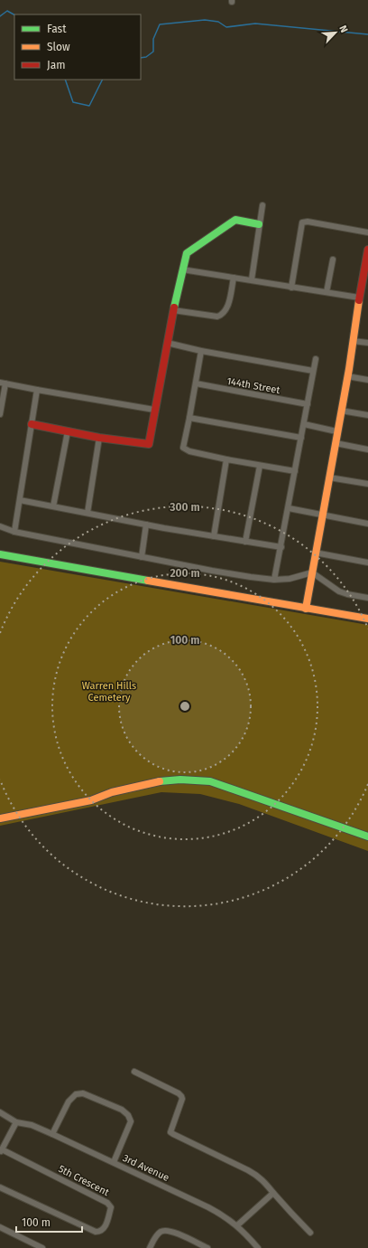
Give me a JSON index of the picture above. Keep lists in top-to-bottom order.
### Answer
{
  "streets": {
    "street": ["144th Street", "3rd Avenue", "5th Crescent"]
  },
  "parks": ["Warren Hills Cemetery"],
  "legend": ["Fast", "Slow", "Jam"],
  "scale_bar": "100 m",
  "north": "top right",
  "rings": ["300 m", "200 m", "100 m"]
}
